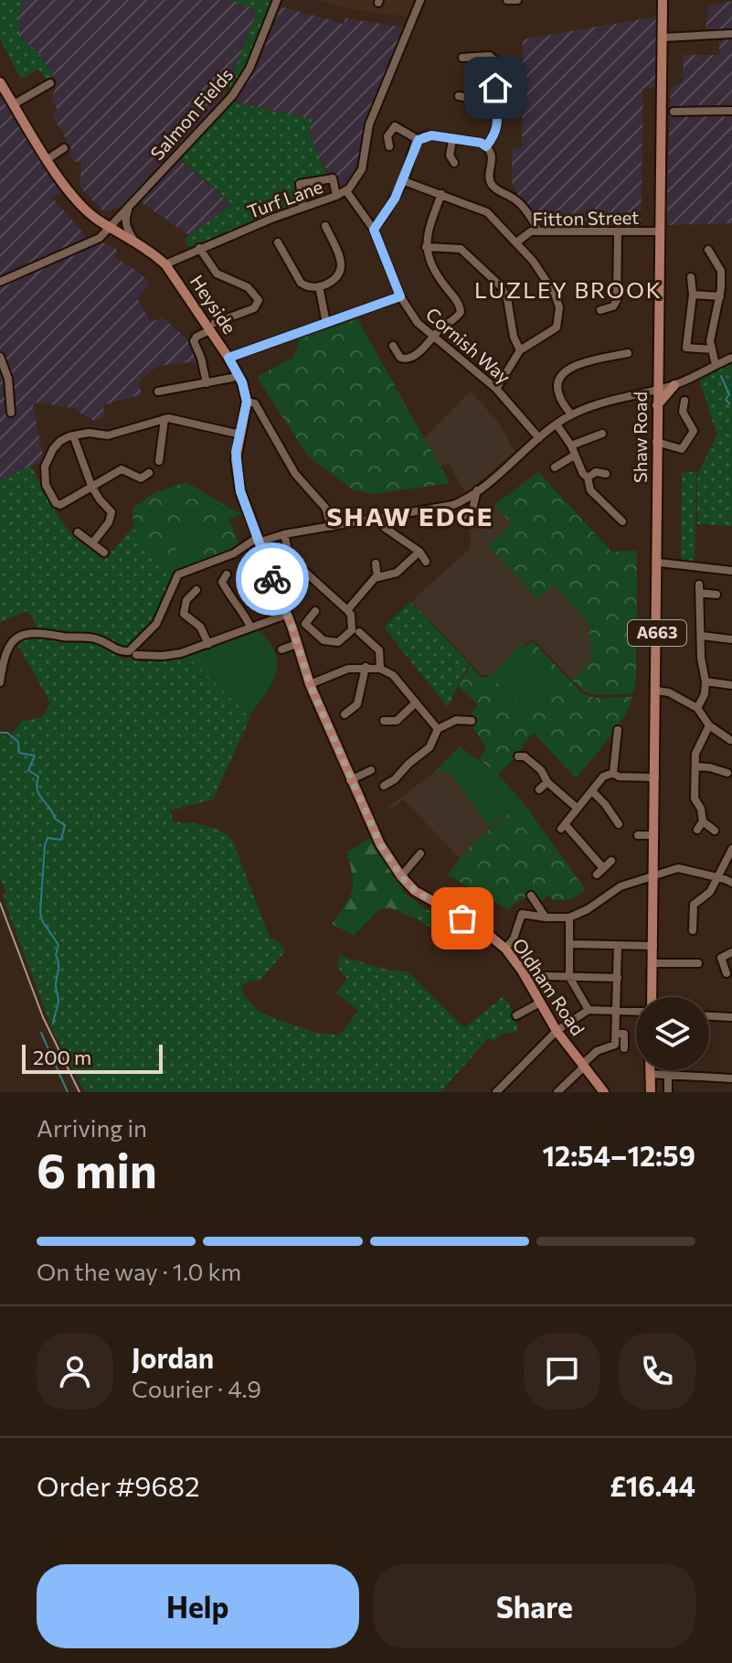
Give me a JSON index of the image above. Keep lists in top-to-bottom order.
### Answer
{
  "streets": {
    "main road": [
      "Heyside",
      "Shaw Road",
      "A663",
      "Oldham Road"
    ],
    "street": [
      "Salmon Fields",
      "Turf Lane",
      "Fitton Street",
      "Cornish Way"
    ]
  },
  "crossings": [
    ["Salmon Fields", "Heyside"],
    ["Turf Lane", "Heyside"],
    ["Turf Lane", "Cornish Way"],
    ["Fitton Street", "Shaw Road"],
    ["Shaw Road", "A663"]
  ],
  "districts": ["LUZLEY BROOK", "SHAW EDGE"],
  "scale_bar": "200 m",
  "page": {
    "scale": "200 m",
    "heading": ["6 min", "Arriving in", "12:54–12:59"],
    "panel": [
      "Jordan",
      "Courier · 4.9",
      "Order #9682",
      "£16.44"
    ],
    "bar": "On the way · 1.0 km",
    "buttons": ["Help", "Share"]
  }
}
